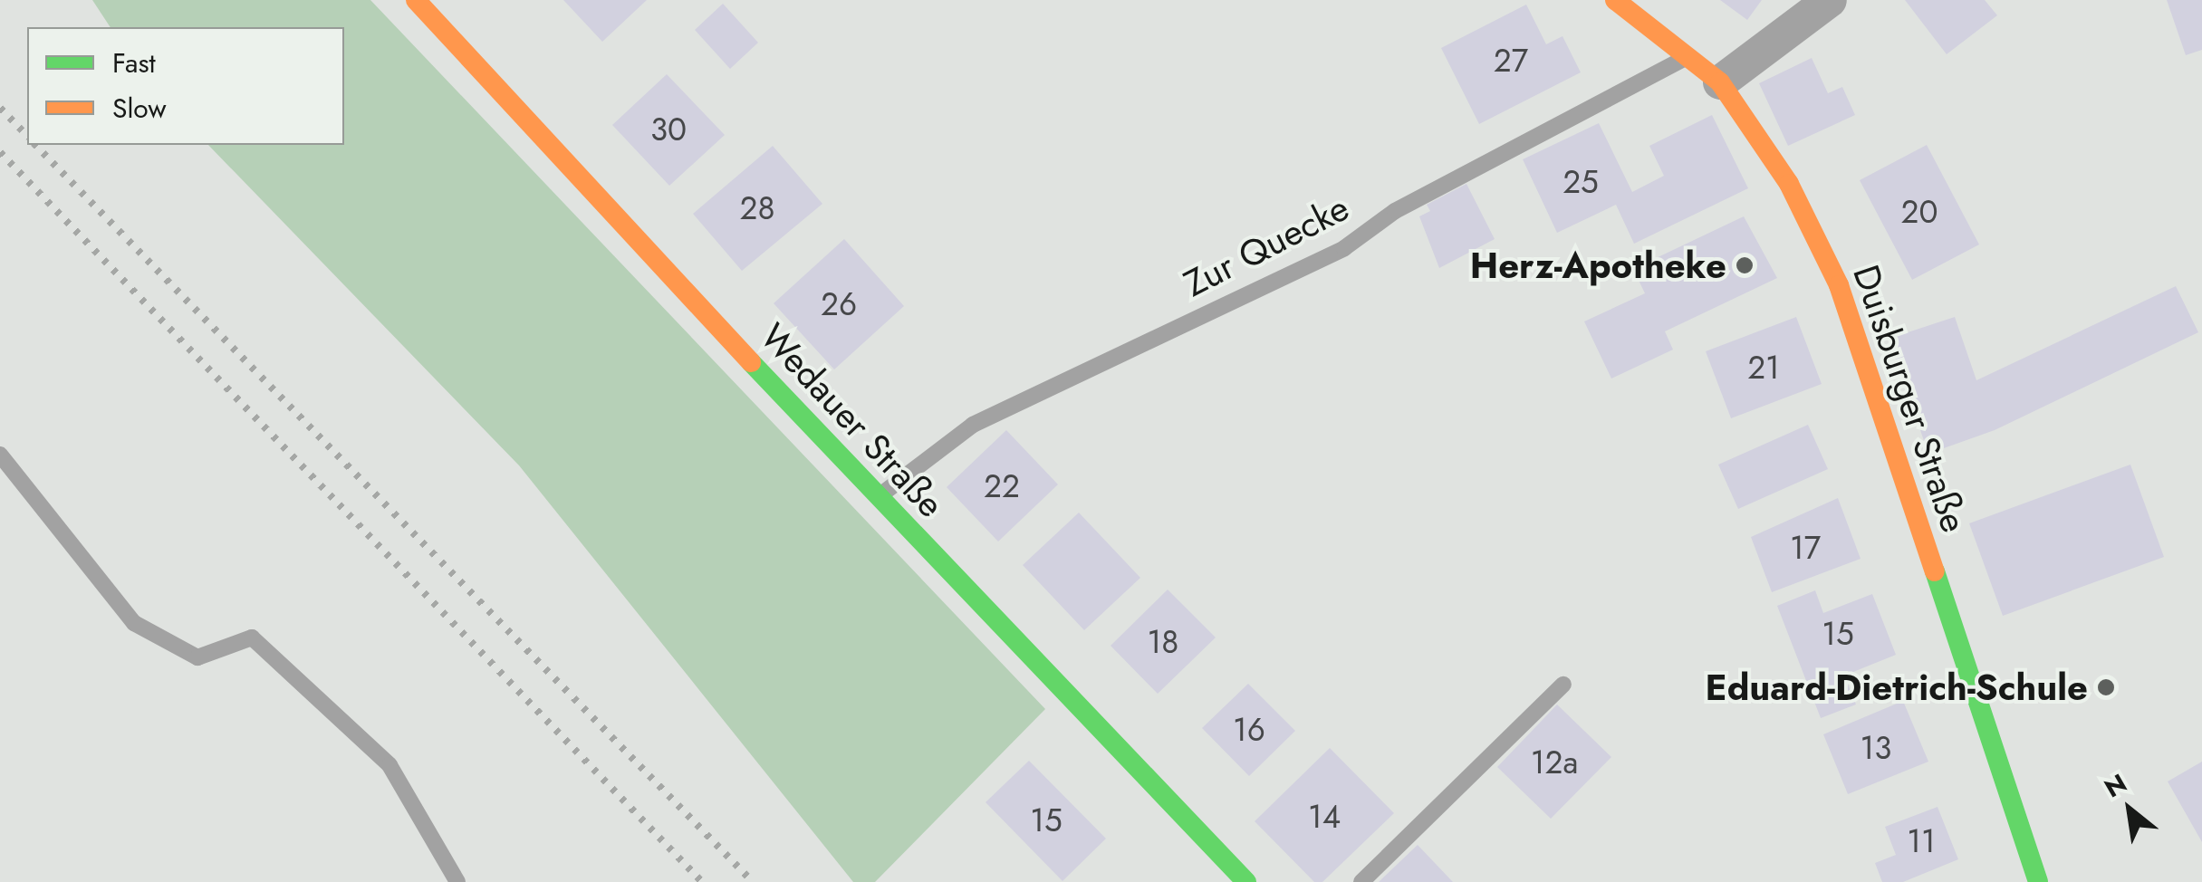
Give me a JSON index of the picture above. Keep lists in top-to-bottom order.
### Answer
{
  "streets": {
    "street": ["Duisburger Straße", "Wedauer Straße"],
    "lane": ["Zur Quecke"]
  },
  "crossings": [
    ["Zur Quecke", "Duisburger Straße"],
    ["Zur Quecke", "Wedauer Straße"]
  ],
  "places": ["Herz-Apotheke", "Eduard-Dietrich-Schule"],
  "house_numbers": [
    "27",
    "30",
    "25",
    "28",
    "20",
    "26",
    "21",
    "22",
    "17",
    "15",
    "18",
    "16",
    "13",
    "12a",
    "14",
    "15",
    "11"
  ],
  "legend": ["Fast", "Slow"],
  "north": "top left"
}
